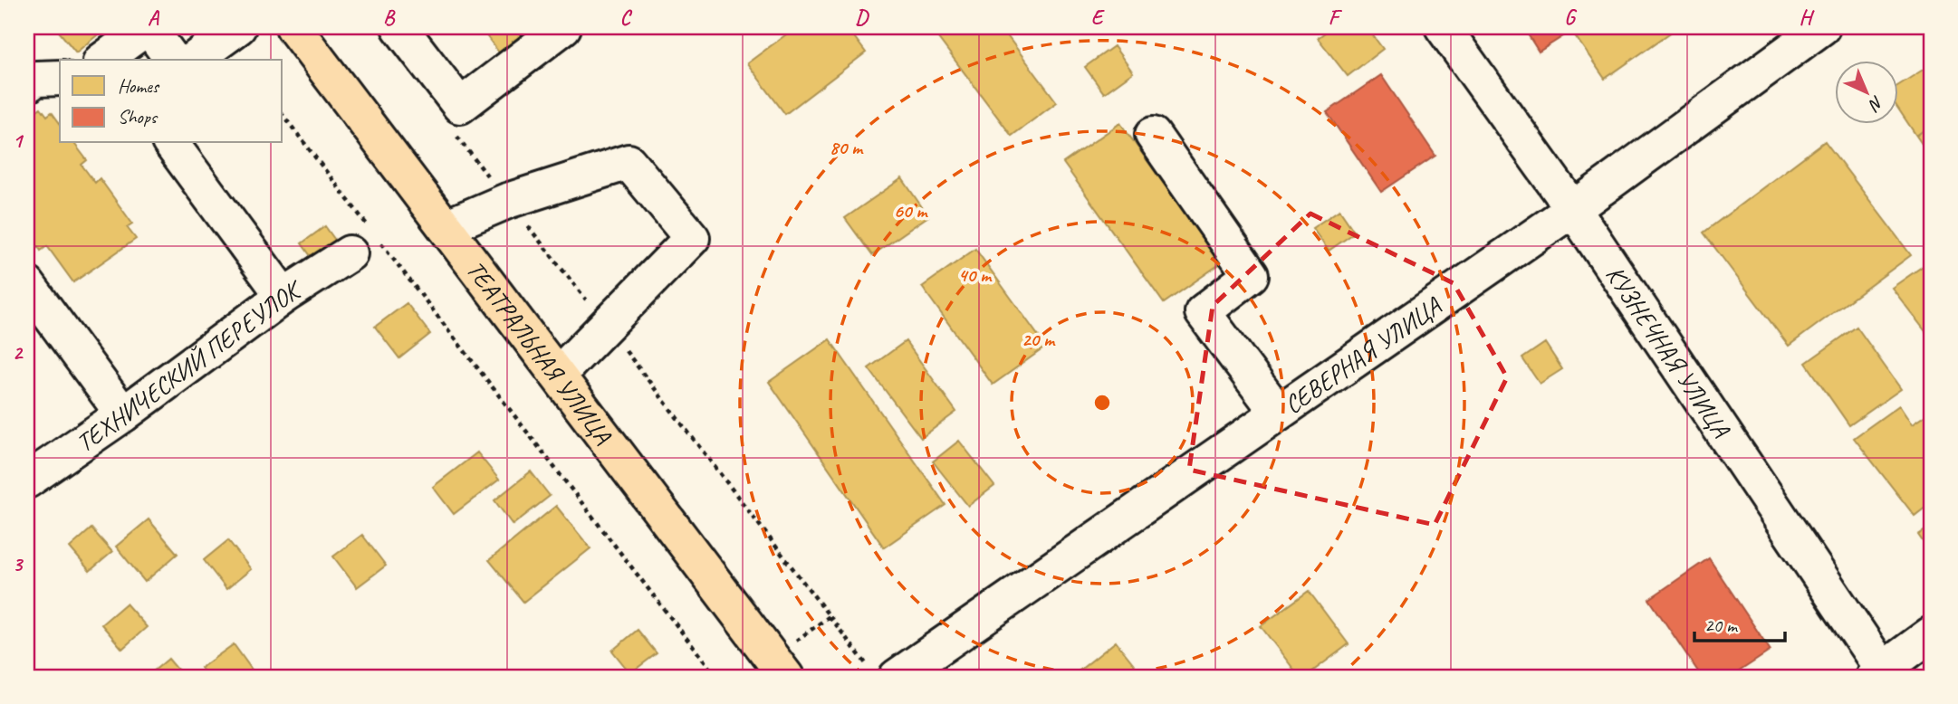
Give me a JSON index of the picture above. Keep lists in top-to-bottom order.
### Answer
{
  "streets": {
    "main road": ["ТЕАТРАЛЬНАЯ УЛИЦА"],
    "street": ["КУЗНЕЧНАЯ УЛИЦА", "СЕВЕРНАЯ УЛИЦА", "ТЕХНИЧЕСКИЙ ПЕРЕУЛОК"]
  },
  "crossings": [
    ["КУЗНЕЧНАЯ УЛИЦА", "СЕВЕРНАЯ УЛИЦА"]
  ],
  "legend": ["Homes", "Shops"],
  "scale_bar": "20 m",
  "north": "bottom right",
  "grid": {
    "columns": [
      "A",
      "B",
      "C",
      "D",
      "E",
      "F",
      "G",
      "H"
    ],
    "rows": ["1", "2", "3"]
  },
  "rings": [
    "80 m",
    "60 m",
    "40 m",
    "20 m"
  ]
}
